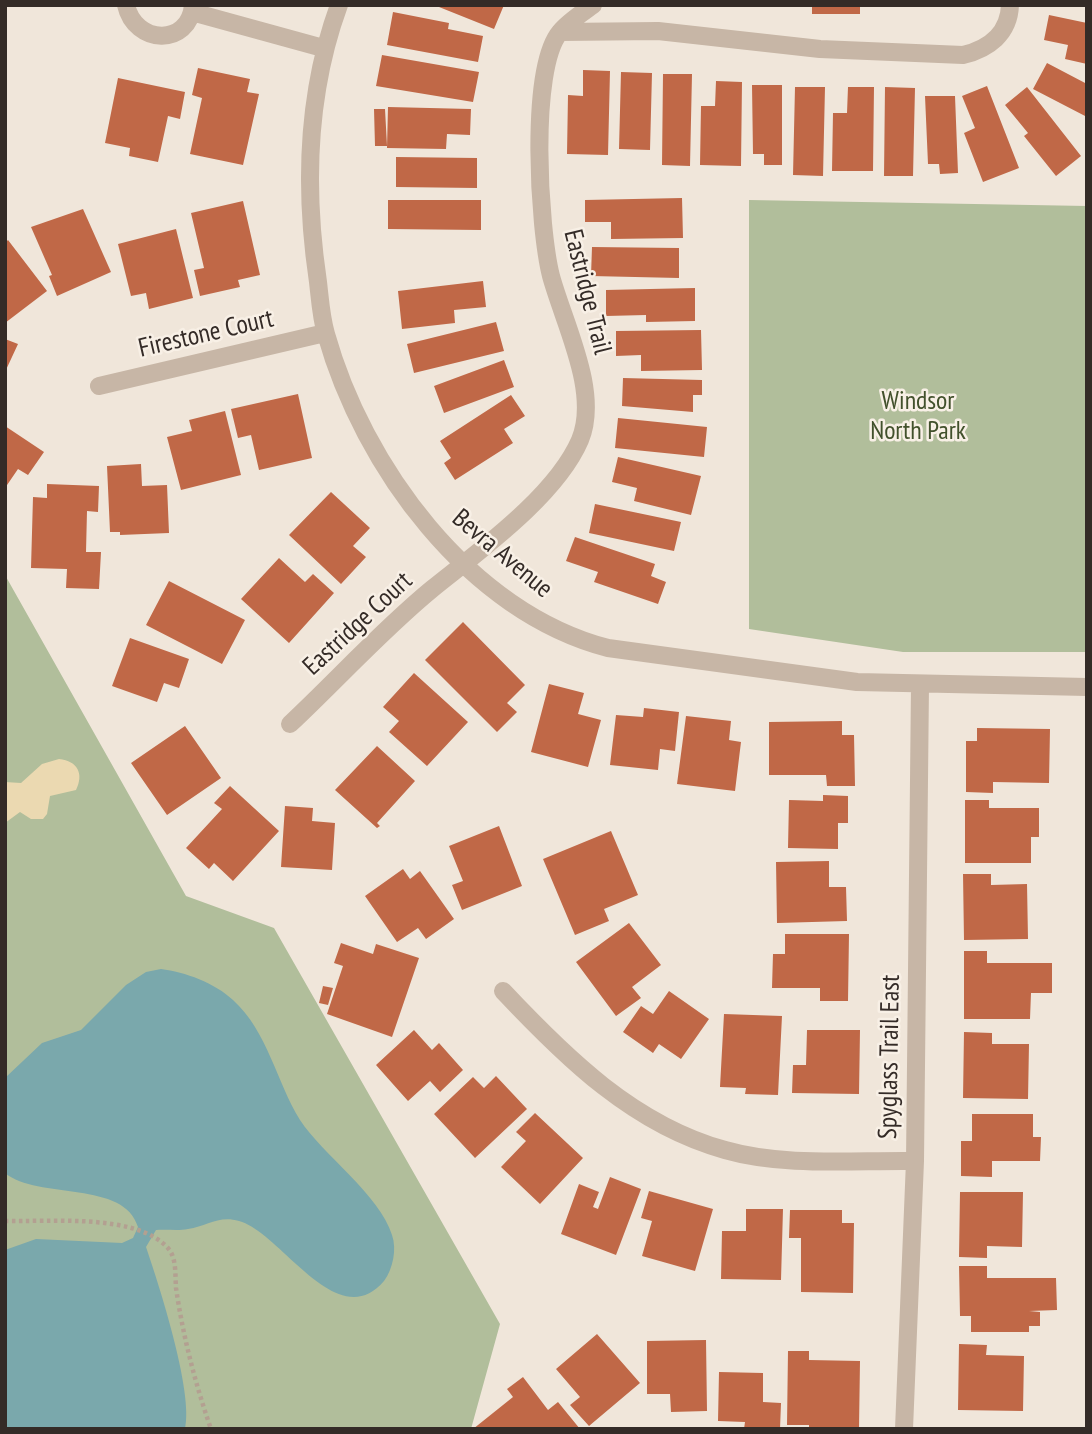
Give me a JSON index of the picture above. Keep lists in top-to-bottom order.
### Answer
{
  "streets": {
    "street": [
      "Eastridge Trail",
      "Firestone Court",
      "Bevra Avenue",
      "Eastridge Court",
      "Spyglass Trail East"
    ]
  },
  "crossings": [
    ["Eastridge Trail", "Bevra Avenue"],
    ["Eastridge Trail", "Eastridge Court"],
    ["Firestone Court", "Bevra Avenue"],
    ["Bevra Avenue", "Eastridge Court"],
    ["Bevra Avenue", "Spyglass Trail East"]
  ],
  "parks": ["Windsor North Park"]
}
